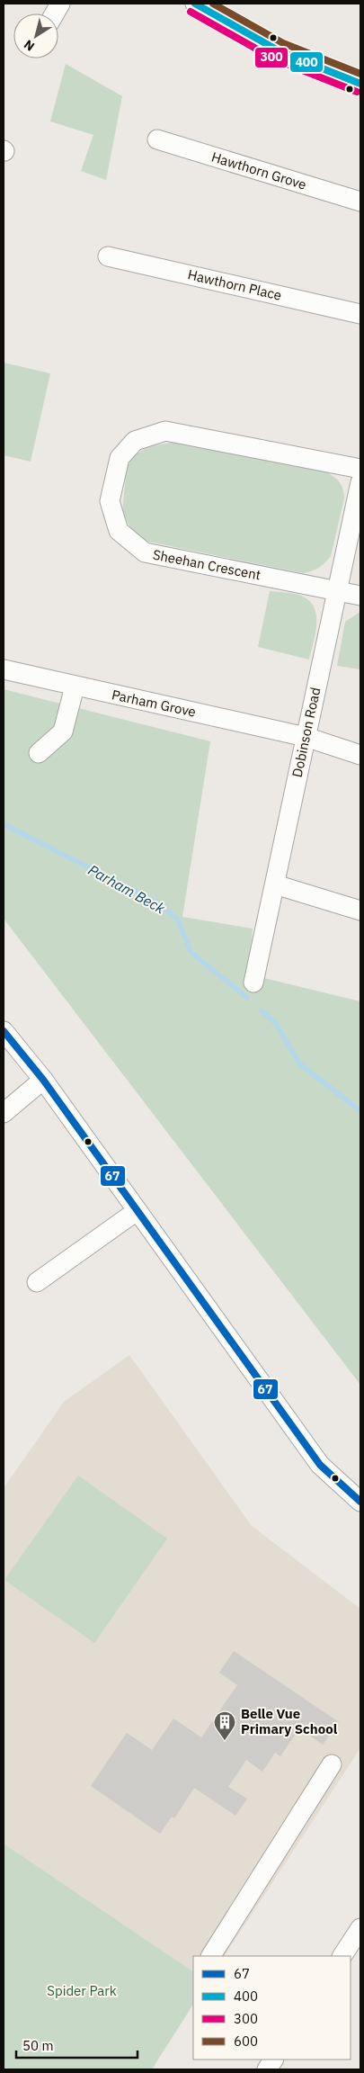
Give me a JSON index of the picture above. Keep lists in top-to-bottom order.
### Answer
{
  "streets": {
    "street": [
      "Hawthorn Grove",
      "Hawthorn Place",
      "Sheehan Crescent",
      "Parham Grove",
      "Dobinson Road"
    ]
  },
  "crossings": [
    ["Sheehan Crescent", "Dobinson Road"],
    ["Parham Grove", "Dobinson Road"]
  ],
  "water": ["Parham Beck"],
  "parks": ["Spider Park"],
  "places": {
    "building": ["Belle Vue Primary School"]
  },
  "lines": [
    "transit line 400",
    "transit line 600",
    "transit line 300",
    "transit line 67"
  ],
  "legend": [
    "67",
    "400",
    "300",
    "600"
  ],
  "scale_bar": "50 m",
  "north": "bottom left"
}
